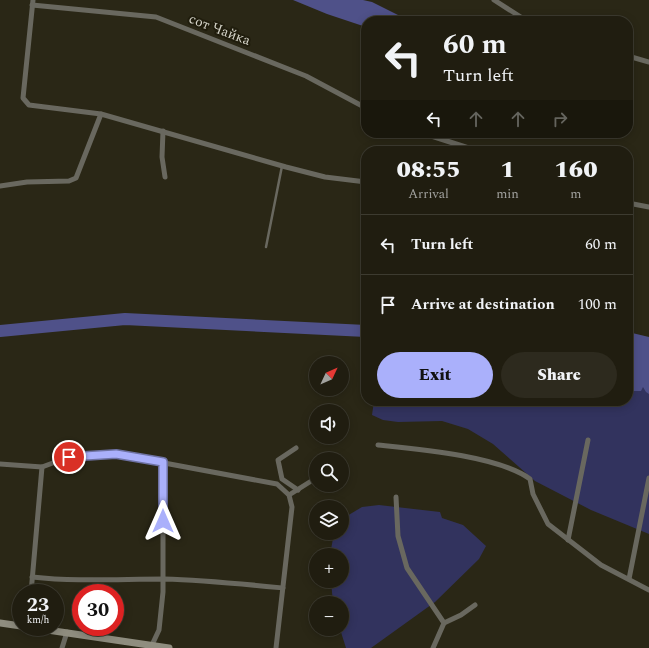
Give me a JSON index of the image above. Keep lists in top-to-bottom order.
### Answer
{
  "streets": {
    "street": ["сот Чайка"]
  },
  "north": "top right",
  "page": {
    "turn": ["60 m", "Turn left"],
    "eta": [
      "08:55",
      "Arrival",
      "1",
      "min",
      "160",
      "m"
    ],
    "list": [
      {
        "name": "Turn left",
        "value": "60 m"
      },
      {
        "name": "Arrive at destination",
        "value": "100 m"
      }
    ],
    "buttons": ["Exit", "Share"],
    "map_buttons": ["+", "−"],
    "speed": "23 km/h",
    "limit": "30"
  }
}
